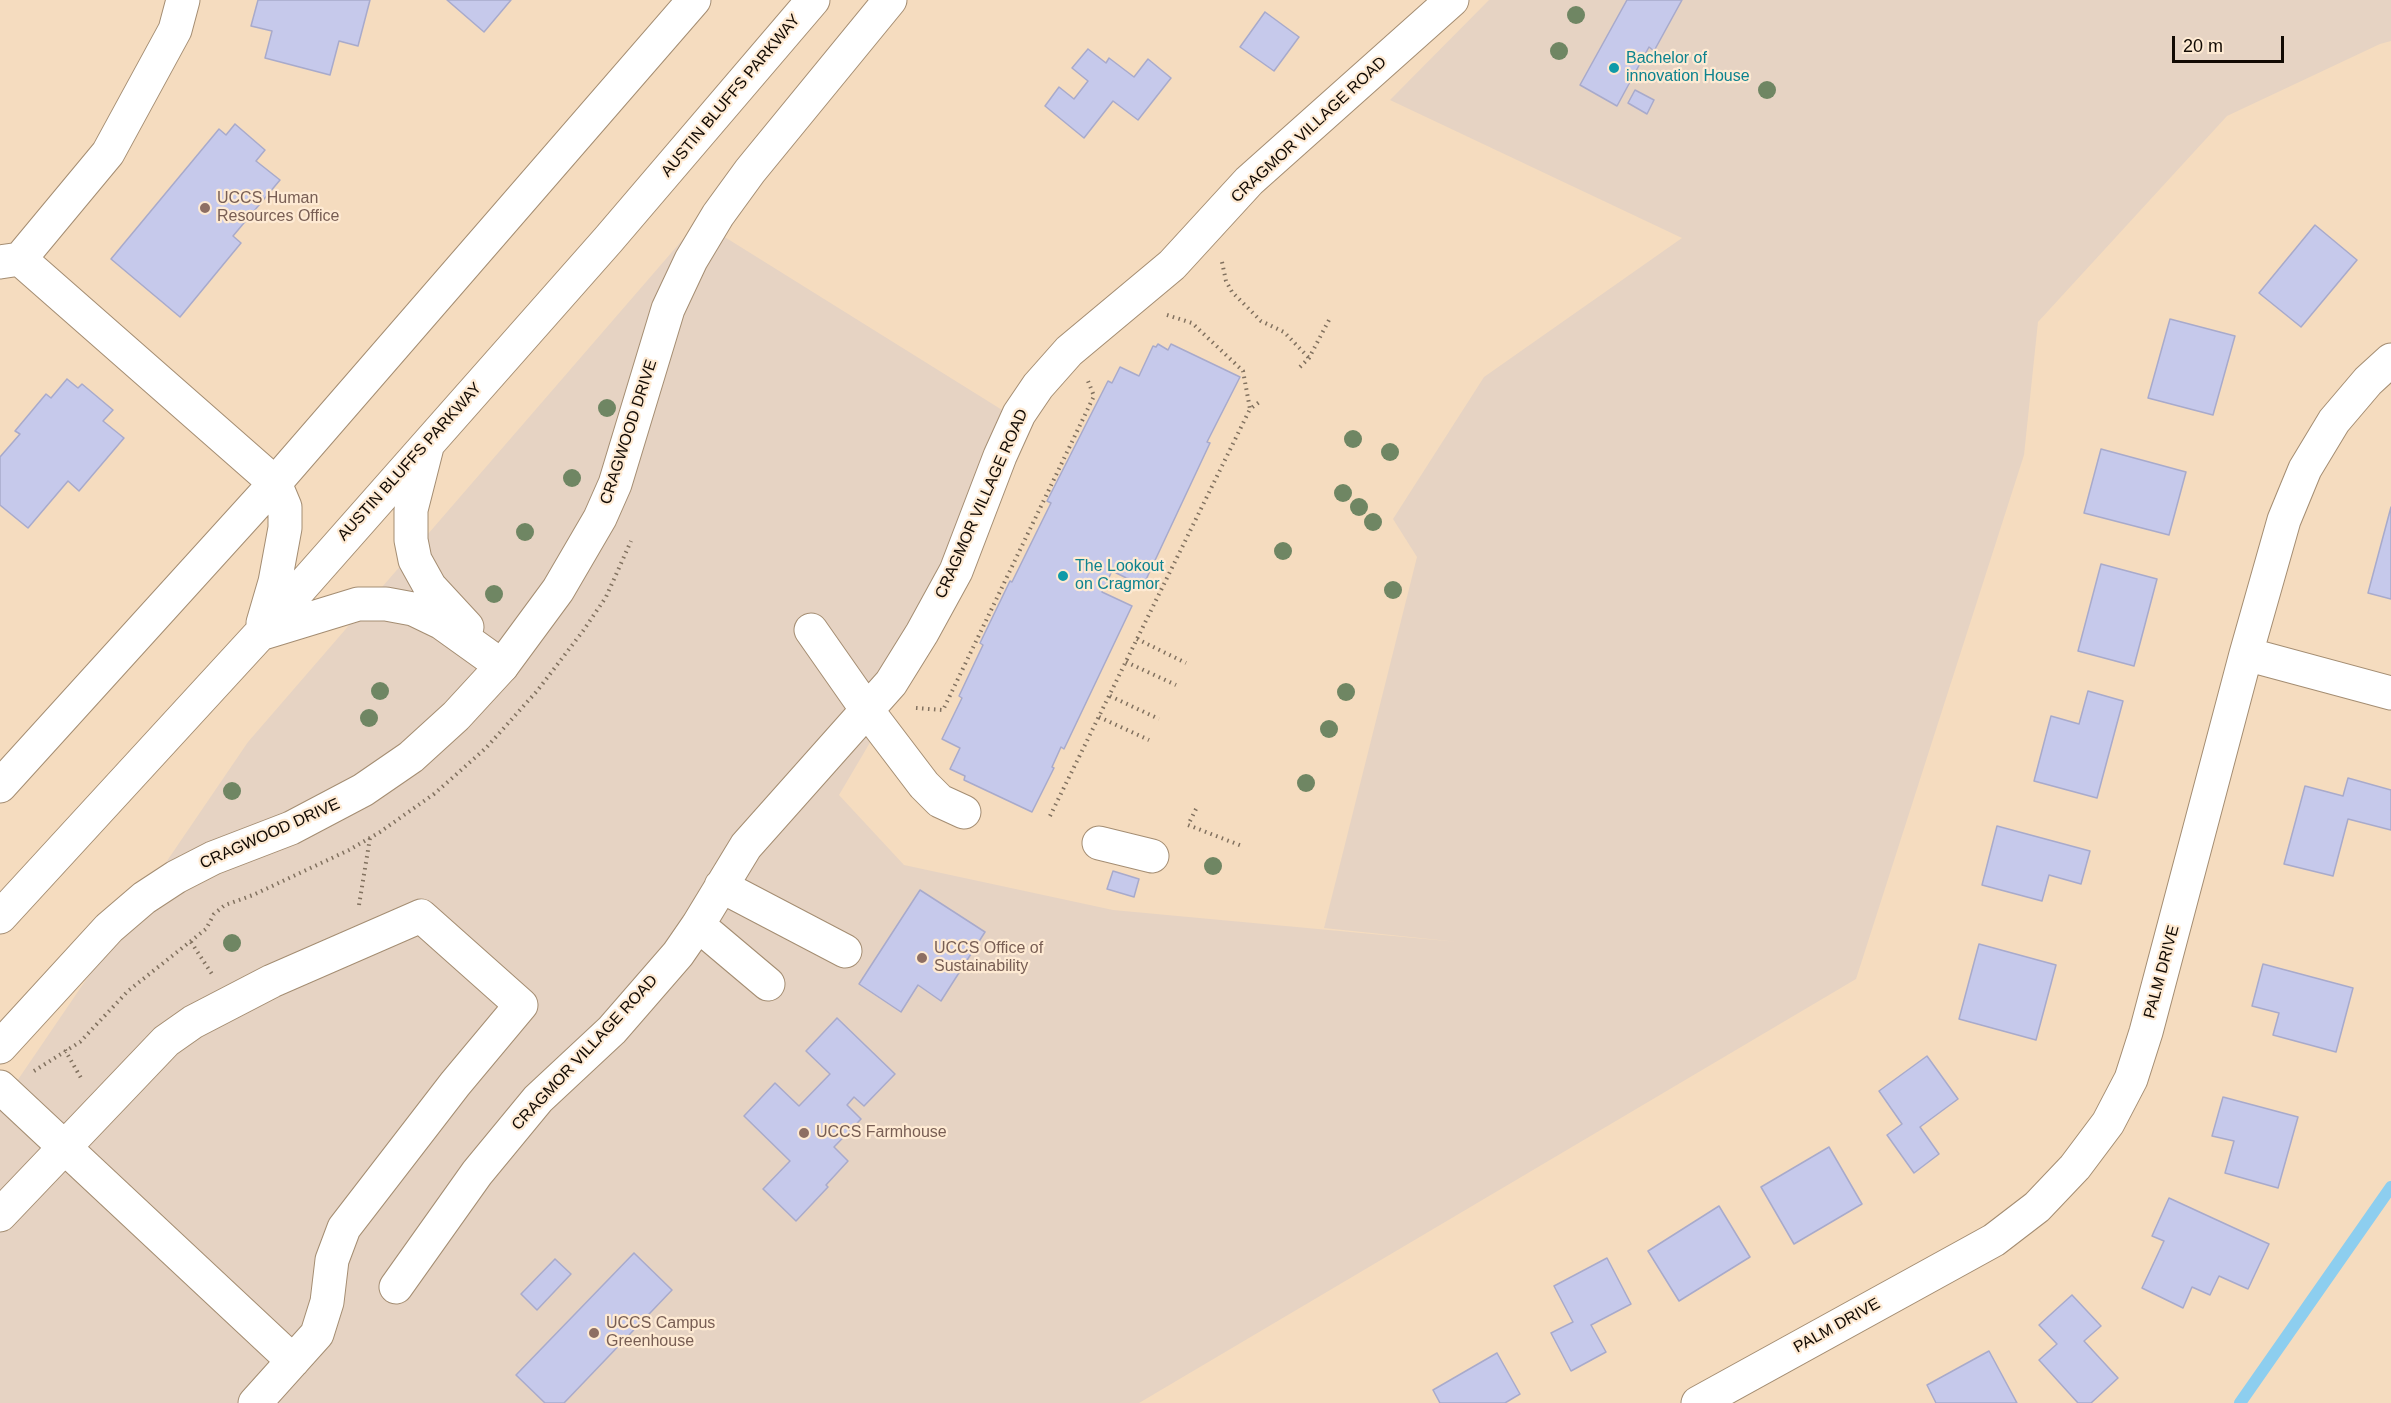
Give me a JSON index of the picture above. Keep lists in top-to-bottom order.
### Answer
{
  "streets": {
    "street": [
      "AUSTIN BLUFFS PARKWAY",
      "CRAGMOR VILLAGE ROAD",
      "CRAGWOOD DRIVE",
      "PALM DRIVE"
    ]
  },
  "places": [
    "Bachelor of innovation House",
    "UCCS Human Resources Office",
    "The Lookout on Cragmor",
    "UCCS Office of Sustainability",
    "UCCS Farmhouse",
    "UCCS Campus Greenhouse"
  ],
  "scale_bar": "20 m"
}
